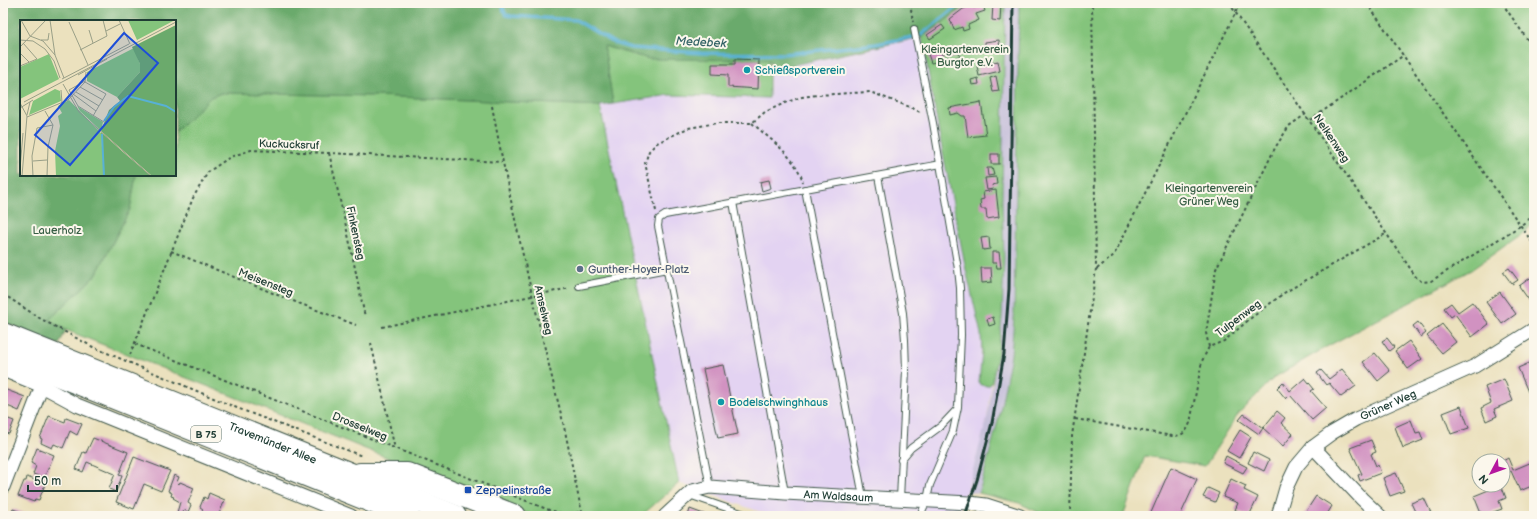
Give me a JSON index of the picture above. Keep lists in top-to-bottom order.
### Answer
{
  "streets": {
    "highway": ["B 75", "Travemünder Allee"],
    "street": ["Grüner Weg", "Am Waldsaum"],
    "path": [
      "Nelkenweg",
      "Kuckucksruf",
      "Finkensteg",
      "Meisensteg",
      "Amselweg",
      "Tulpenweg",
      "Drosselweg"
    ]
  },
  "crossings": [
    ["Nelkenweg", "Tulpenweg"],
    ["Kuckucksruf", "Finkensteg"],
    ["Kuckucksruf", "Meisensteg"],
    ["Kuckucksruf", "Amselweg"],
    ["Kuckucksruf", "Drosselweg"],
    ["Amselweg", "Drosselweg"]
  ],
  "water": ["Medebek"],
  "parks": ["Kleingartenverein Burgtor e.V.", "Kleingartenverein Grüner Weg", "Lauerholz"],
  "places": {
    "other": ["Schießsportverein", "Gunther-Hoyer-Platz", "Bodelschwinghhaus"],
    "transit": ["Zeppelinstraße"]
  },
  "scale_bar": "50 m",
  "north": "bottom left"
}
